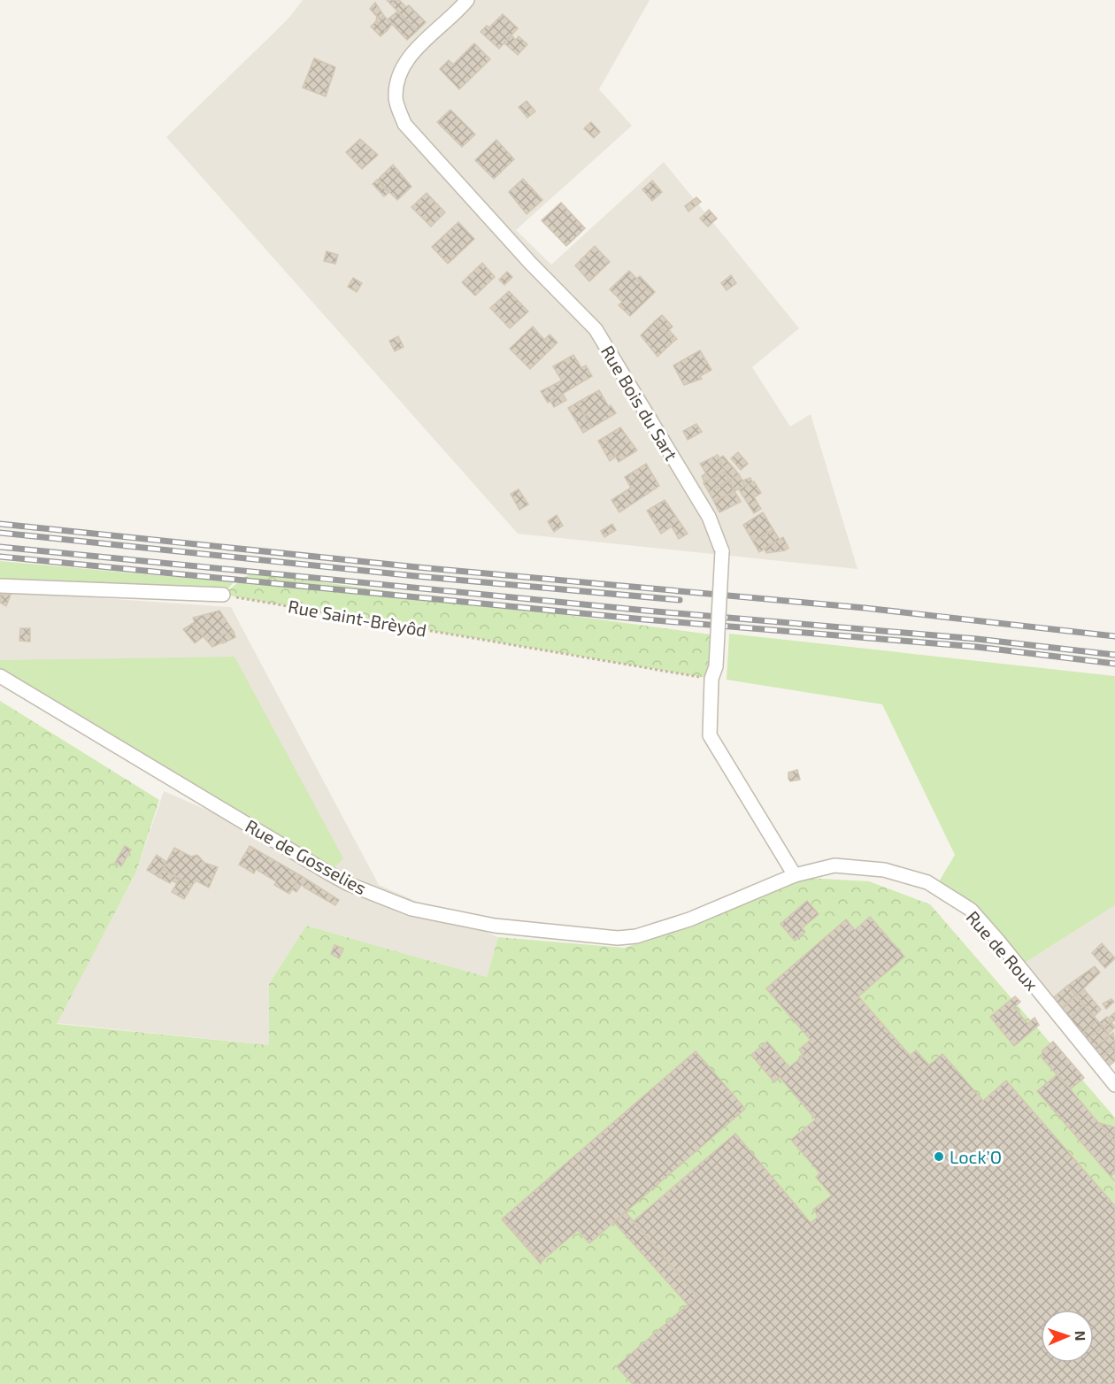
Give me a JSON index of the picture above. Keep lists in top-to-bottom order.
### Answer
{
  "streets": {
    "street": ["Rue Bois du Sart", "Rue de Gosselies", "Rue de Roux"],
    "path": ["Rue Saint-Brèyôd"]
  },
  "crossings": [
    ["Rue Bois du Sart", "Rue Saint-Brèyôd"],
    ["Rue Bois du Sart", "Rue de Gosselies"],
    ["Rue Bois du Sart", "Rue de Roux"],
    ["Rue de Gosselies", "Rue de Roux"]
  ],
  "places": ["Lock’O"],
  "north": "right"
}
